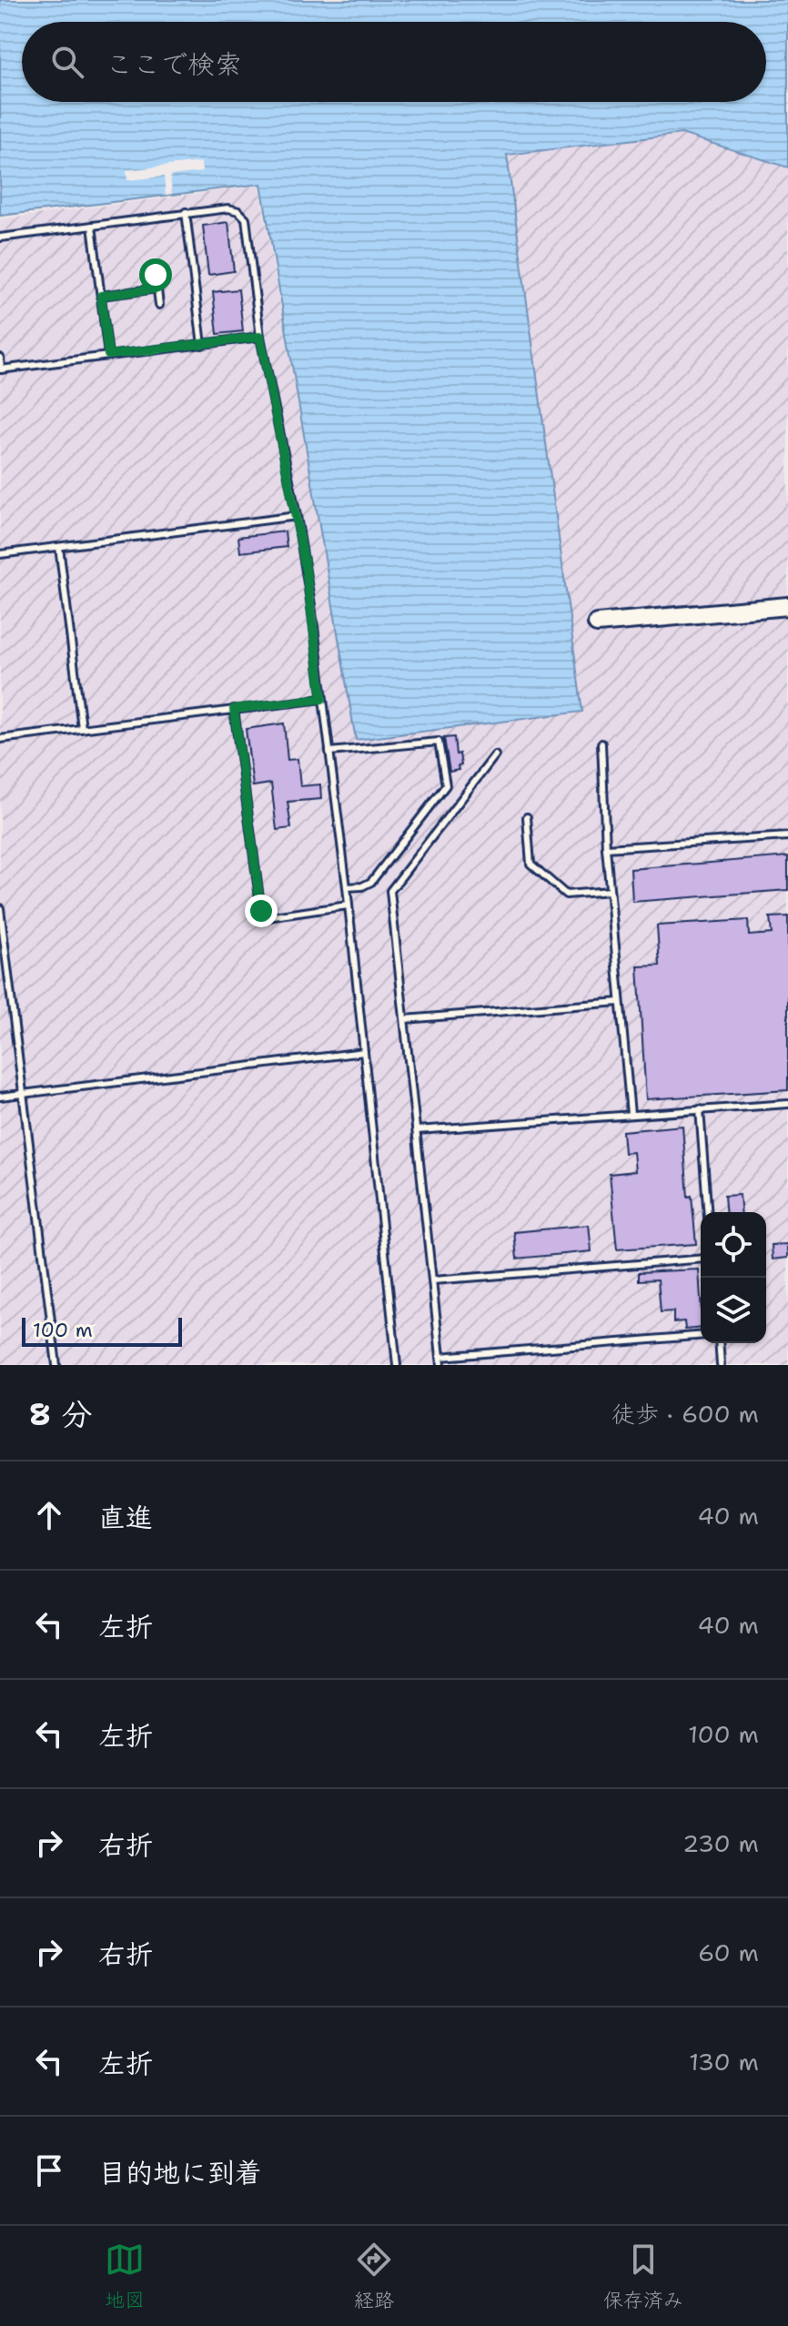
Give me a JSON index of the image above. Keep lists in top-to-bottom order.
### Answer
{
  "scale_bar": "100 m",
  "page": {
    "search": "ここで検索",
    "scale": "100 m",
    "heading": ["8 分", "徒歩 · 600 m"],
    "list": [
      ["直進", "40 m"],
      ["左折", "40 m"],
      ["左折", "100 m"],
      ["右折", "230 m"],
      ["右折", "60 m"],
      ["左折", "130 m"],
      "目的地に到着"
    ],
    "nav": ["地図", "経路", "保存済み"]
  }
}
